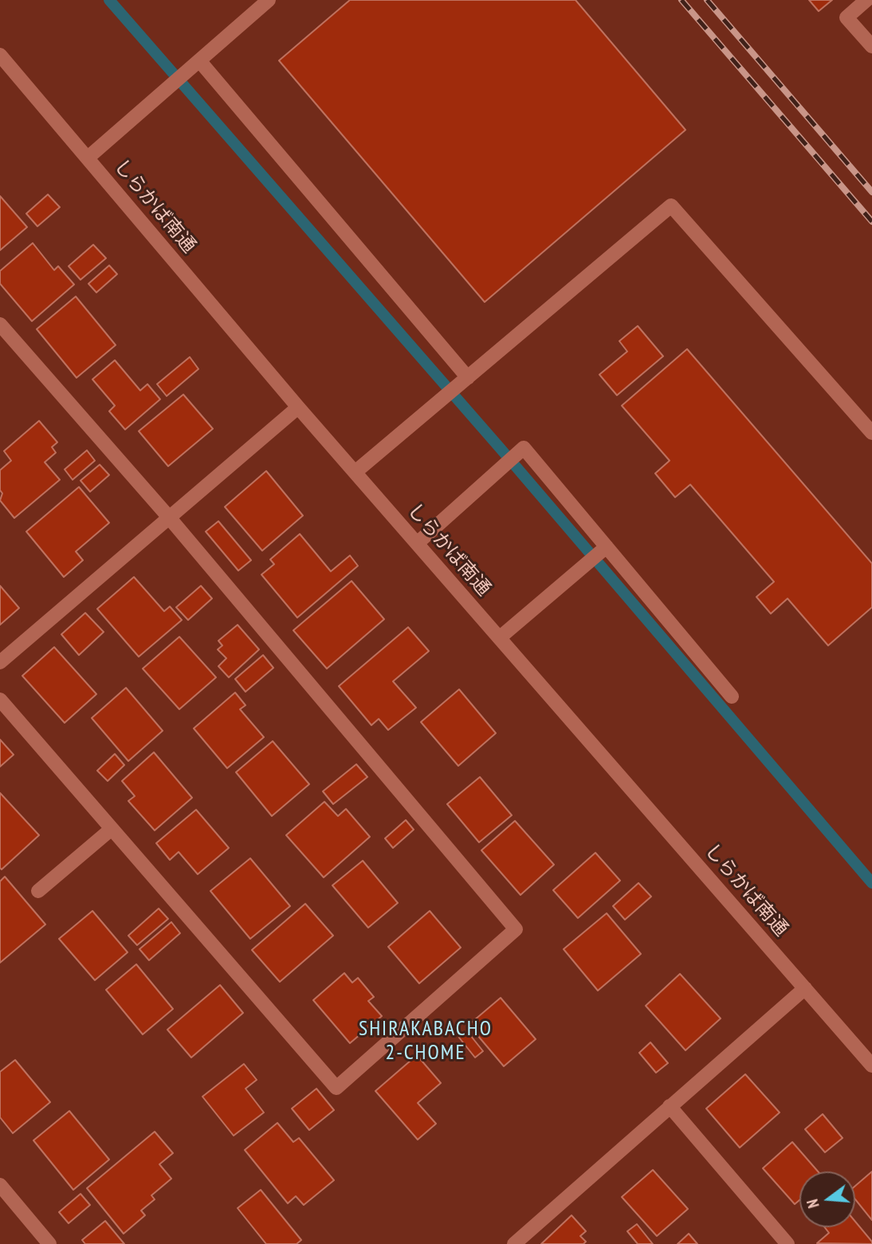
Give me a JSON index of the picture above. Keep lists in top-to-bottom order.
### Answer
{
  "streets": {
    "street": ["しらかば南通"]
  },
  "districts": ["SHIRAKABACHO 2-CHOME"],
  "north": "left"
}
